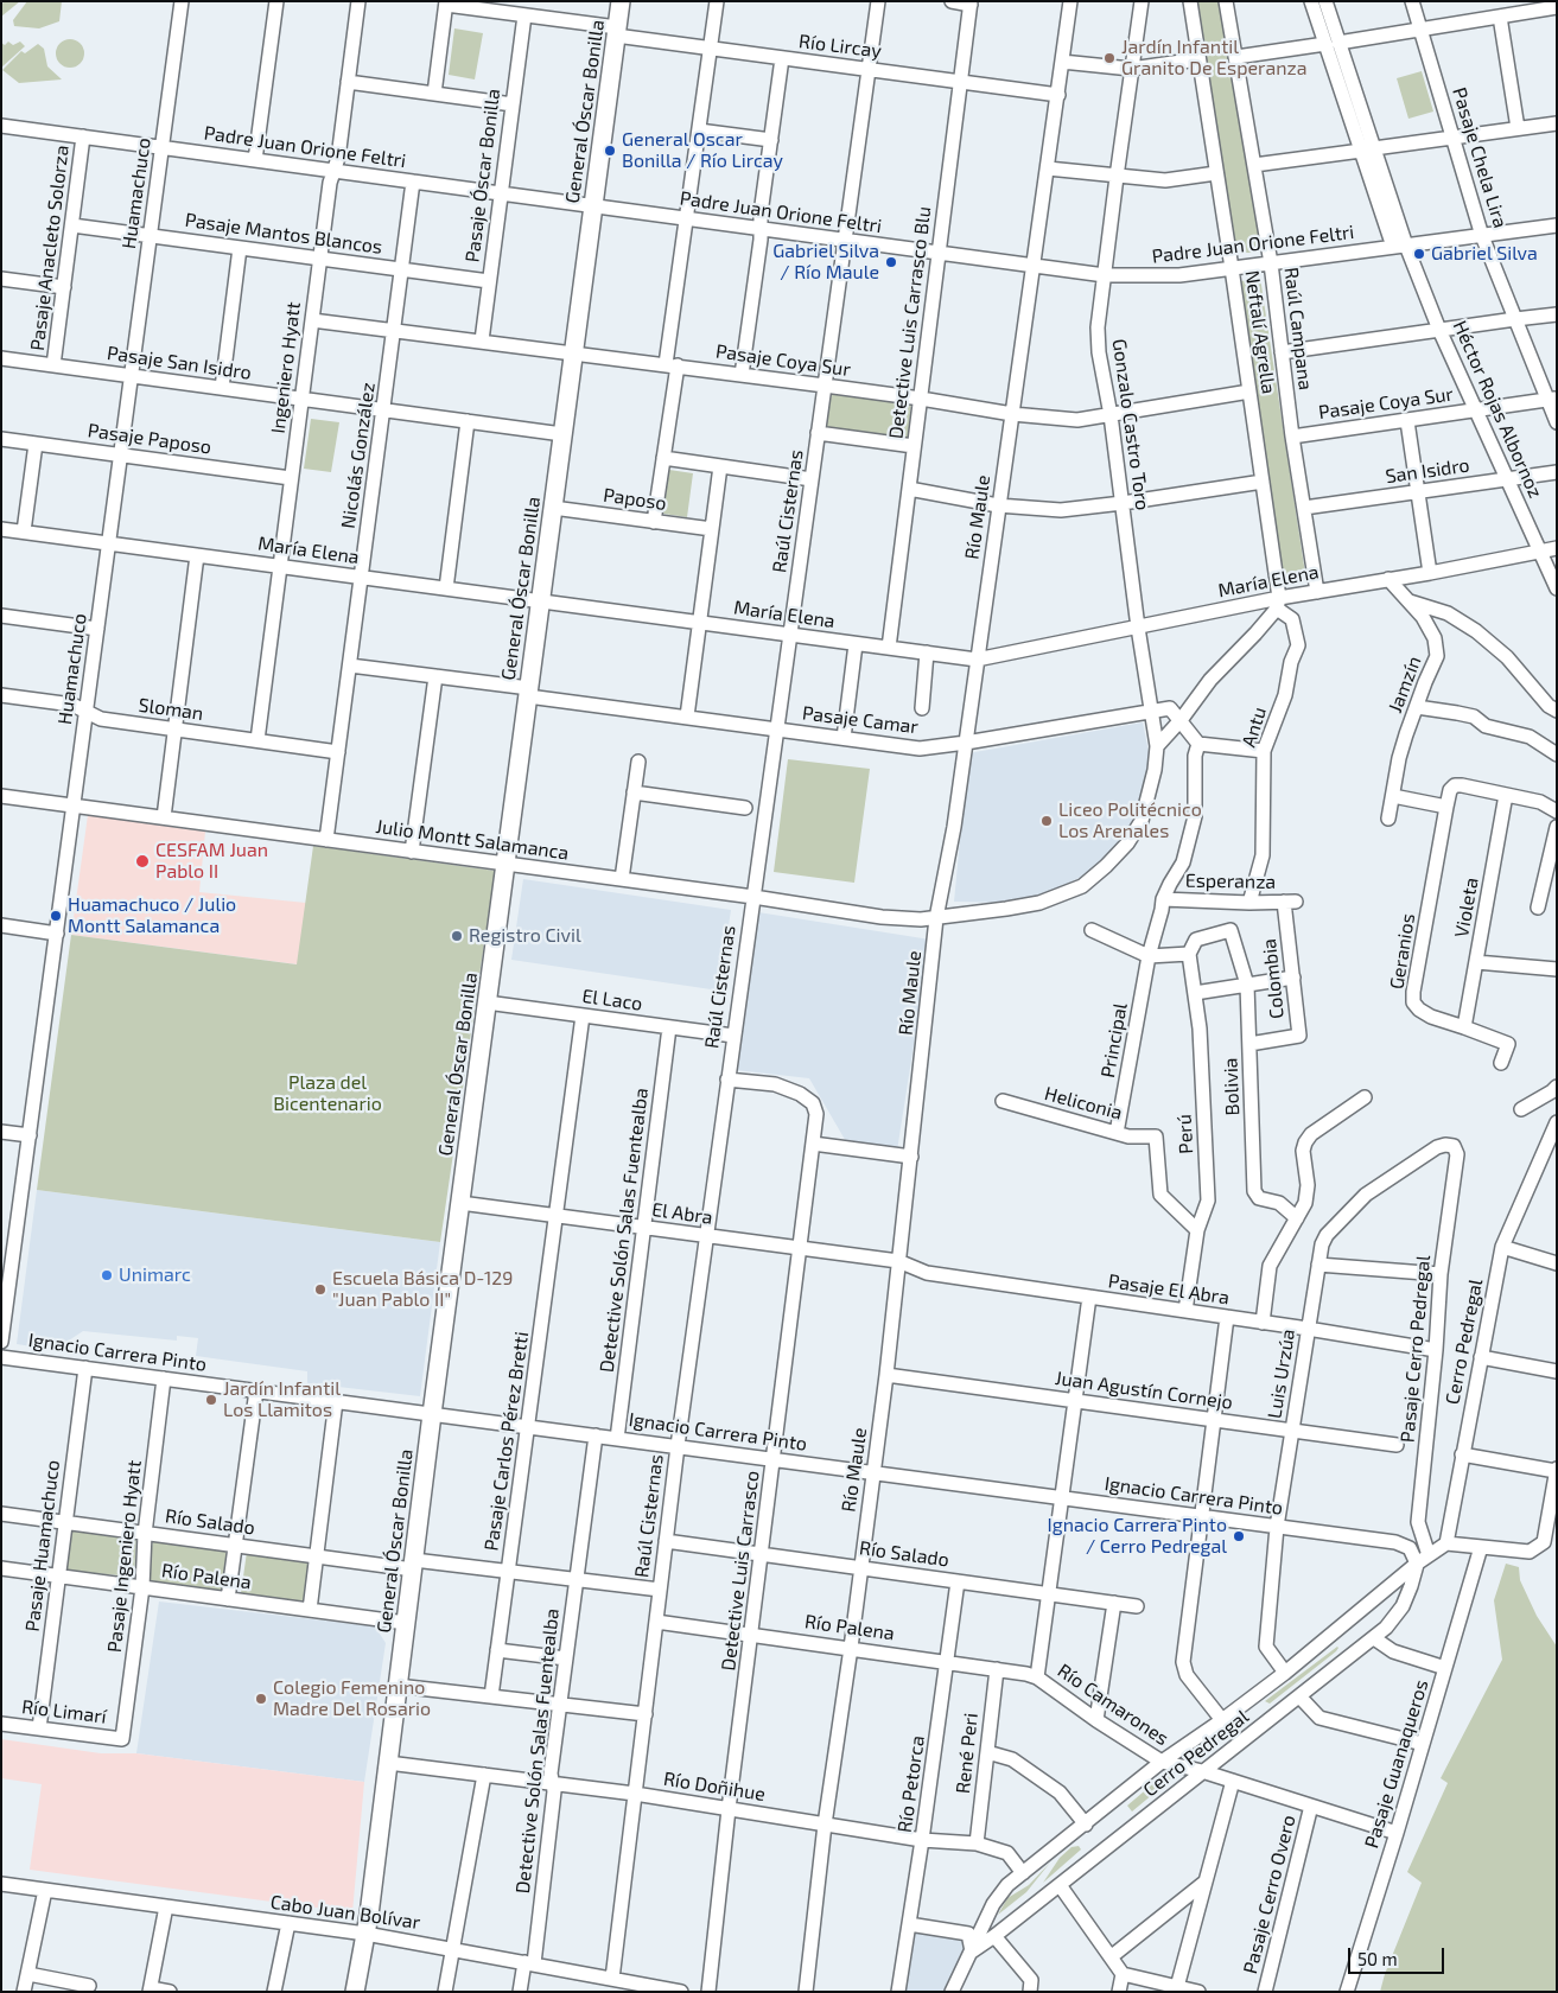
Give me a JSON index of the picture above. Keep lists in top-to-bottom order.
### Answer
{
  "streets": {
    "main road": ["General Óscar Bonilla"],
    "street": [
      "Río Lircay",
      "Padre Juan Orione Feltri",
      "Pasaje Chela Lira",
      "Pasaje Óscar Bonilla",
      "Huamachuco",
      "Pasaje Mantos Blancos",
      "Pasaje Anacleto Solorza",
      "Detective Luis Carrasco Blu",
      "Raúl Campana",
      "Neftalí Agrella",
      "Pasaje Coya Sur",
      "Pasaje San Isidro",
      "Ingeniero Hyatt",
      "Héctor Rojas Albornoz",
      "Gonzalo Castro Toro",
      "Pasaje Paposo",
      "Nicolás González",
      "San Isidro",
      "Paposo",
      "Raúl Cisternas",
      "Río Maule",
      "María Elena",
      "Jamzín",
      "Sloman",
      "Pasaje Camar",
      "Antu",
      "Julio Montt Salamanca",
      "Esperanza",
      "Violeta",
      "Geranios",
      "Colombia",
      "El Laco",
      "Principal",
      "Bolivia",
      "Heliconia",
      "Perú",
      "El Abra",
      "Detective Solón Salas Fuentealba",
      "Pasaje El Abra",
      "Cerro Pedregal",
      "Pasaje Cerro Pedregal",
      "Ignacio Carrera Pinto",
      "Luis Urzúa",
      "Juan Agustín Cornejo",
      "Pasaje Carlos Pérez Bretti",
      "Río Salado",
      "Pasaje Huamachuco",
      "Pasaje Ingeniero Hyatt",
      "Detective Luis Carrasco",
      "Río Palena",
      "Río Camarones",
      "Río Limarí",
      "René Peri",
      "Pasaje Guanaqueros",
      "Río Petorca",
      "Río Doñihue",
      "Pasaje Cerro Overo",
      "Cabo Juan Bolívar"
    ]
  },
  "crossings": [
    ["Río Lircay", "General Óscar Bonilla"],
    ["Río Lircay", "Pasaje Óscar Bonilla"],
    ["Río Lircay", "Detective Luis Carrasco Blu"],
    ["Río Lircay", "Raúl Cisternas"],
    ["Río Lircay", "Río Maule"],
    ["General Óscar Bonilla", "Padre Juan Orione Feltri"],
    ["General Óscar Bonilla", "Pasaje Coya Sur"],
    ["General Óscar Bonilla", "Pasaje San Isidro"],
    ["General Óscar Bonilla", "Paposo"],
    ["General Óscar Bonilla", "María Elena"],
    ["General Óscar Bonilla", "Pasaje Camar"],
    ["General Óscar Bonilla", "Julio Montt Salamanca"],
    ["General Óscar Bonilla", "El Laco"],
    ["General Óscar Bonilla", "El Abra"],
    ["General Óscar Bonilla", "Ignacio Carrera Pinto"],
    ["General Óscar Bonilla", "Río Salado"],
    ["General Óscar Bonilla", "Río Palena"],
    ["General Óscar Bonilla", "Río Doñihue"],
    ["General Óscar Bonilla", "Cabo Juan Bolívar"],
    ["Padre Juan Orione Feltri", "Pasaje Chela Lira"],
    ["Padre Juan Orione Feltri", "Pasaje Óscar Bonilla"],
    ["Padre Juan Orione Feltri", "Huamachuco"],
    ["Padre Juan Orione Feltri", "Pasaje Anacleto Solorza"],
    ["Padre Juan Orione Feltri", "Detective Luis Carrasco Blu"],
    ["Padre Juan Orione Feltri", "Raúl Campana"],
    ["Padre Juan Orione Feltri", "Neftalí Agrella"],
    ["Padre Juan Orione Feltri", "Ingeniero Hyatt"],
    ["Padre Juan Orione Feltri", "Héctor Rojas Albornoz"],
    ["Padre Juan Orione Feltri", "Gonzalo Castro Toro"],
    ["Padre Juan Orione Feltri", "Nicolás González"],
    ["Padre Juan Orione Feltri", "Raúl Cisternas"],
    ["Padre Juan Orione Feltri", "Río Maule"],
    ["Pasaje Chela Lira", "Pasaje Coya Sur"],
    ["Pasaje Óscar Bonilla", "Pasaje Mantos Blancos"],
    ["Pasaje Óscar Bonilla", "Pasaje Coya Sur"],
    ["Huamachuco", "Pasaje Mantos Blancos"],
    ["Huamachuco", "Pasaje San Isidro"],
    ["Huamachuco", "Pasaje Paposo"],
    ["Huamachuco", "María Elena"],
    ["Huamachuco", "Sloman"],
    ["Huamachuco", "Julio Montt Salamanca"],
    ["Pasaje Mantos Blancos", "Pasaje Anacleto Solorza"],
    ["Pasaje Mantos Blancos", "Ingeniero Hyatt"],
    ["Pasaje Mantos Blancos", "Nicolás González"],
    ["Pasaje Anacleto Solorza", "Pasaje San Isidro"],
    ["Detective Luis Carrasco Blu", "Pasaje Coya Sur"],
    ["Detective Luis Carrasco Blu", "María Elena"],
    ["Raúl Campana", "Pasaje Coya Sur"],
    ["Raúl Campana", "San Isidro"],
    ["Raúl Campana", "María Elena"],
    ["Neftalí Agrella", "Pasaje Coya Sur"],
    ["Neftalí Agrella", "María Elena"],
    ["Neftalí Agrella", "Antu"],
    ["Pasaje Coya Sur", "Ingeniero Hyatt"],
    ["Pasaje Coya Sur", "Héctor Rojas Albornoz"],
    ["Pasaje Coya Sur", "Gonzalo Castro Toro"],
    ["Pasaje Coya Sur", "Nicolás González"],
    ["Pasaje Coya Sur", "Raúl Cisternas"],
    ["Pasaje Coya Sur", "Río Maule"],
    ["Pasaje San Isidro", "Ingeniero Hyatt"],
    ["Pasaje San Isidro", "Nicolás González"],
    ["Ingeniero Hyatt", "Pasaje Paposo"],
    ["Ingeniero Hyatt", "María Elena"],
    ["Ingeniero Hyatt", "Sloman"],
    ["Héctor Rojas Albornoz", "San Isidro"],
    ["Héctor Rojas Albornoz", "María Elena"],
    ["Gonzalo Castro Toro", "Río Maule"],
    ["Gonzalo Castro Toro", "María Elena"],
    ["Gonzalo Castro Toro", "Pasaje Camar"],
    ["Gonzalo Castro Toro", "Julio Montt Salamanca"],
    ["Nicolás González", "María Elena"],
    ["Nicolás González", "Sloman"],
    ["Nicolás González", "Pasaje Camar"],
    ["Nicolás González", "Julio Montt Salamanca"],
    ["Raúl Cisternas", "María Elena"],
    ["Raúl Cisternas", "Pasaje Camar"],
    ["Raúl Cisternas", "Julio Montt Salamanca"],
    ["Raúl Cisternas", "El Laco"],
    ["Raúl Cisternas", "El Abra"],
    ["Raúl Cisternas", "Ignacio Carrera Pinto"],
    ["Raúl Cisternas", "Río Salado"],
    ["Raúl Cisternas", "Detective Luis Carrasco"],
    ["Raúl Cisternas", "Río Palena"],
    ["Raúl Cisternas", "Río Doñihue"],
    ["Raúl Cisternas", "Cabo Juan Bolívar"],
    ["Río Maule", "María Elena"],
    ["Río Maule", "Pasaje Camar"],
    ["Río Maule", "Julio Montt Salamanca"],
    ["Río Maule", "El Abra"],
    ["Río Maule", "Pasaje El Abra"],
    ["Río Maule", "Ignacio Carrera Pinto"],
    ["Río Maule", "Juan Agustín Cornejo"],
    ["Río Maule", "Río Salado"],
    ["Río Maule", "Río Palena"],
    ["Río Maule", "Río Doñihue"],
    ["María Elena", "Jamzín"],
    ["María Elena", "Antu"],
    ["Antu", "Esperanza"],
    ["Esperanza", "Colombia"],
    ["Esperanza", "Principal"],
    ["Violeta", "Geranios"],
    ["Colombia", "Bolivia"],
    ["El Laco", "Detective Solón Salas Fuentealba"],
    ["El Laco", "Pasaje Carlos Pérez Bretti"],
    ["Principal", "Heliconia"],
    ["Bolivia", "Perú"],
    ["Heliconia", "Perú"],
    ["Perú", "Pasaje El Abra"],
    ["El Abra", "Detective Solón Salas Fuentealba"],
    ["El Abra", "Pasaje El Abra"],
    ["El Abra", "Pasaje Carlos Pérez Bretti"],
    ["El Abra", "Detective Luis Carrasco"],
    ["Detective Solón Salas Fuentealba", "Ignacio Carrera Pinto"],
    ["Detective Solón Salas Fuentealba", "Río Doñihue"],
    ["Detective Solón Salas Fuentealba", "Cabo Juan Bolívar"],
    ["Pasaje El Abra", "Pasaje Cerro Pedregal"],
    ["Pasaje El Abra", "Luis Urzúa"],
    ["Pasaje El Abra", "Río Camarones"],
    ["Cerro Pedregal", "Pasaje Cerro Pedregal"],
    ["Cerro Pedregal", "Ignacio Carrera Pinto"],
    ["Cerro Pedregal", "Luis Urzúa"],
    ["Cerro Pedregal", "Río Camarones"],
    ["Cerro Pedregal", "Río Doñihue"],
    ["Pasaje Cerro Pedregal", "Ignacio Carrera Pinto"],
    ["Pasaje Cerro Pedregal", "Luis Urzúa"],
    ["Ignacio Carrera Pinto", "Luis Urzúa"],
    ["Ignacio Carrera Pinto", "Pasaje Carlos Pérez Bretti"],
    ["Ignacio Carrera Pinto", "Pasaje Huamachuco"],
    ["Ignacio Carrera Pinto", "Pasaje Ingeniero Hyatt"],
    ["Ignacio Carrera Pinto", "Detective Luis Carrasco"],
    ["Ignacio Carrera Pinto", "Río Camarones"],
    ["Luis Urzúa", "Juan Agustín Cornejo"],
    ["Juan Agustín Cornejo", "Río Camarones"],
    ["Río Salado", "Pasaje Huamachuco"],
    ["Río Salado", "Pasaje Ingeniero Hyatt"],
    ["Río Salado", "Detective Luis Carrasco"],
    ["Río Salado", "Río Camarones"],
    ["Río Salado", "Río Petorca"],
    ["Pasaje Huamachuco", "Río Palena"],
    ["Pasaje Huamachuco", "Río Limarí"],
    ["Pasaje Ingeniero Hyatt", "Río Palena"],
    ["Pasaje Ingeniero Hyatt", "Río Limarí"],
    ["Detective Luis Carrasco", "Río Palena"],
    ["Detective Luis Carrasco", "Río Doñihue"],
    ["Río Palena", "Río Camarones"],
    ["Río Palena", "René Peri"],
    ["Río Palena", "Río Petorca"],
    ["Río Camarones", "Pasaje Guanaqueros"],
    ["Río Camarones", "Pasaje Cerro Overo"],
    ["René Peri", "Río Doñihue"],
    ["Río Petorca", "Río Doñihue"]
  ],
  "parks": ["Plaza del Bicentenario"],
  "places": [
    "Jardín Infantil Granito De Esperanza",
    "General Oscar Bonilla / Río Lircay",
    "Gabriel Silva",
    "Gabriel Silva / Río Maule",
    "Liceo Politécnico Los Arenales",
    "CESFAM Juan Pablo II",
    "Huamachuco / Julio Montt Salamanca",
    "Registro Civil",
    "Unimarc",
    "Escuela Básica D-129 \"Juan Pablo II\"",
    "Jardín Infantil Los Llamitos",
    "Ignacio Carrera Pinto / Cerro Pedregal",
    "Colegio Femenino Madre Del Rosario"
  ],
  "scale_bar": "50 m"
}
